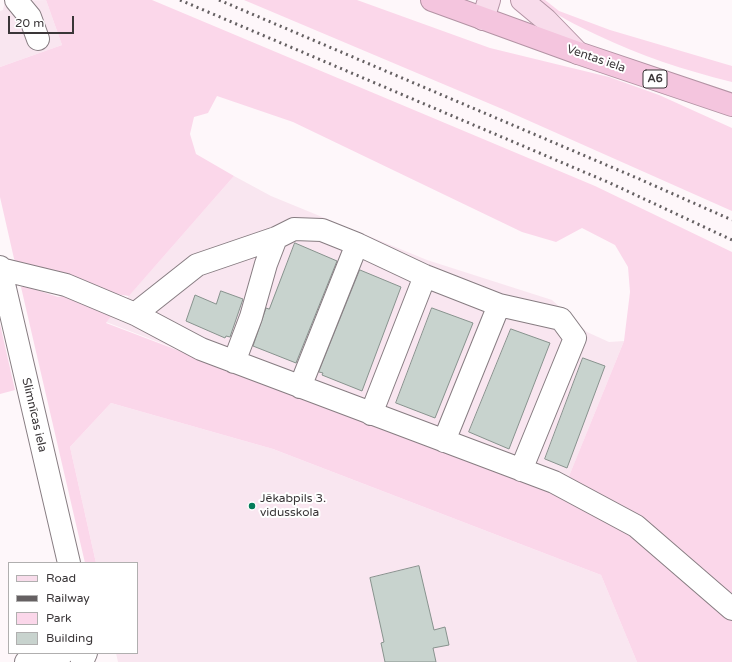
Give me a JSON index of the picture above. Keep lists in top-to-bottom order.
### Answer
{
  "streets": {
    "highway": ["Ventas iela", "A6"],
    "street": ["Slimnīcas iela"]
  },
  "crossings": [
    ["Ventas iela", "A6"]
  ],
  "places": ["Jēkabpils 3. vidusskola"],
  "legend": [
    "Road",
    "Railway",
    "Park",
    "Building"
  ],
  "scale_bar": "20 m"
}
